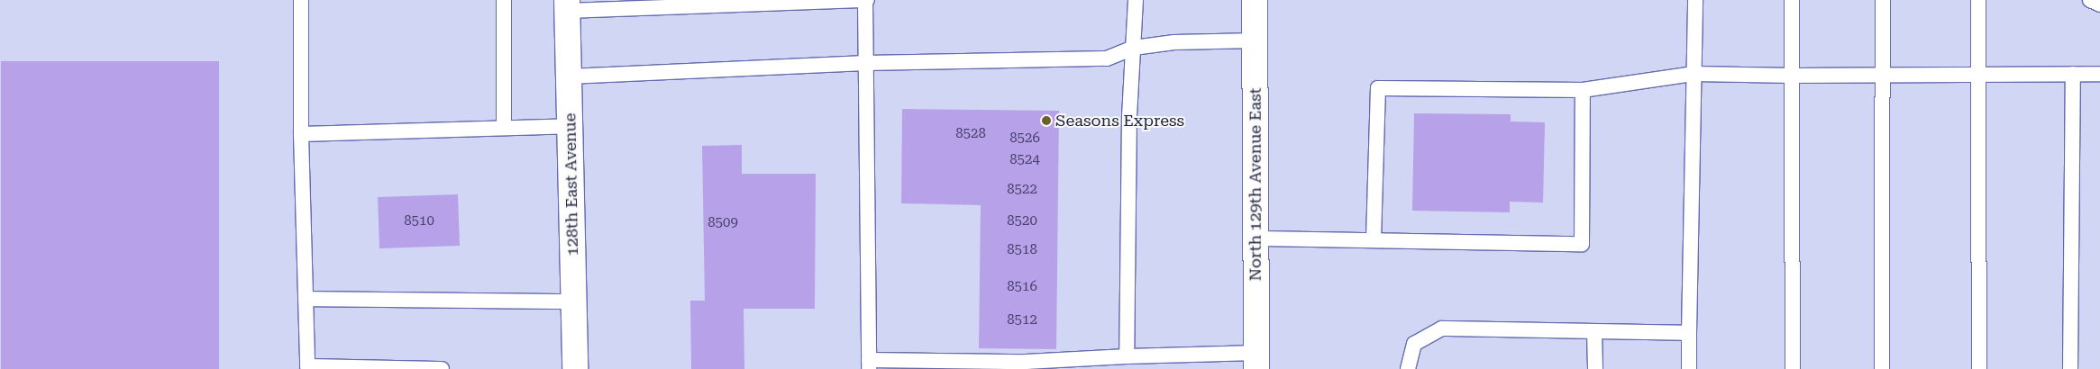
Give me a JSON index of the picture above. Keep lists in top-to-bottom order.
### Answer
{
  "streets": {
    "street": ["128th East Avenue", "North 129th Avenue East"]
  },
  "places": ["Seasons Express"],
  "house_numbers": [
    "8528",
    "8526",
    "8524",
    "8522",
    "8510",
    "8520",
    "8509",
    "8518",
    "8516",
    "8512"
  ]
}
